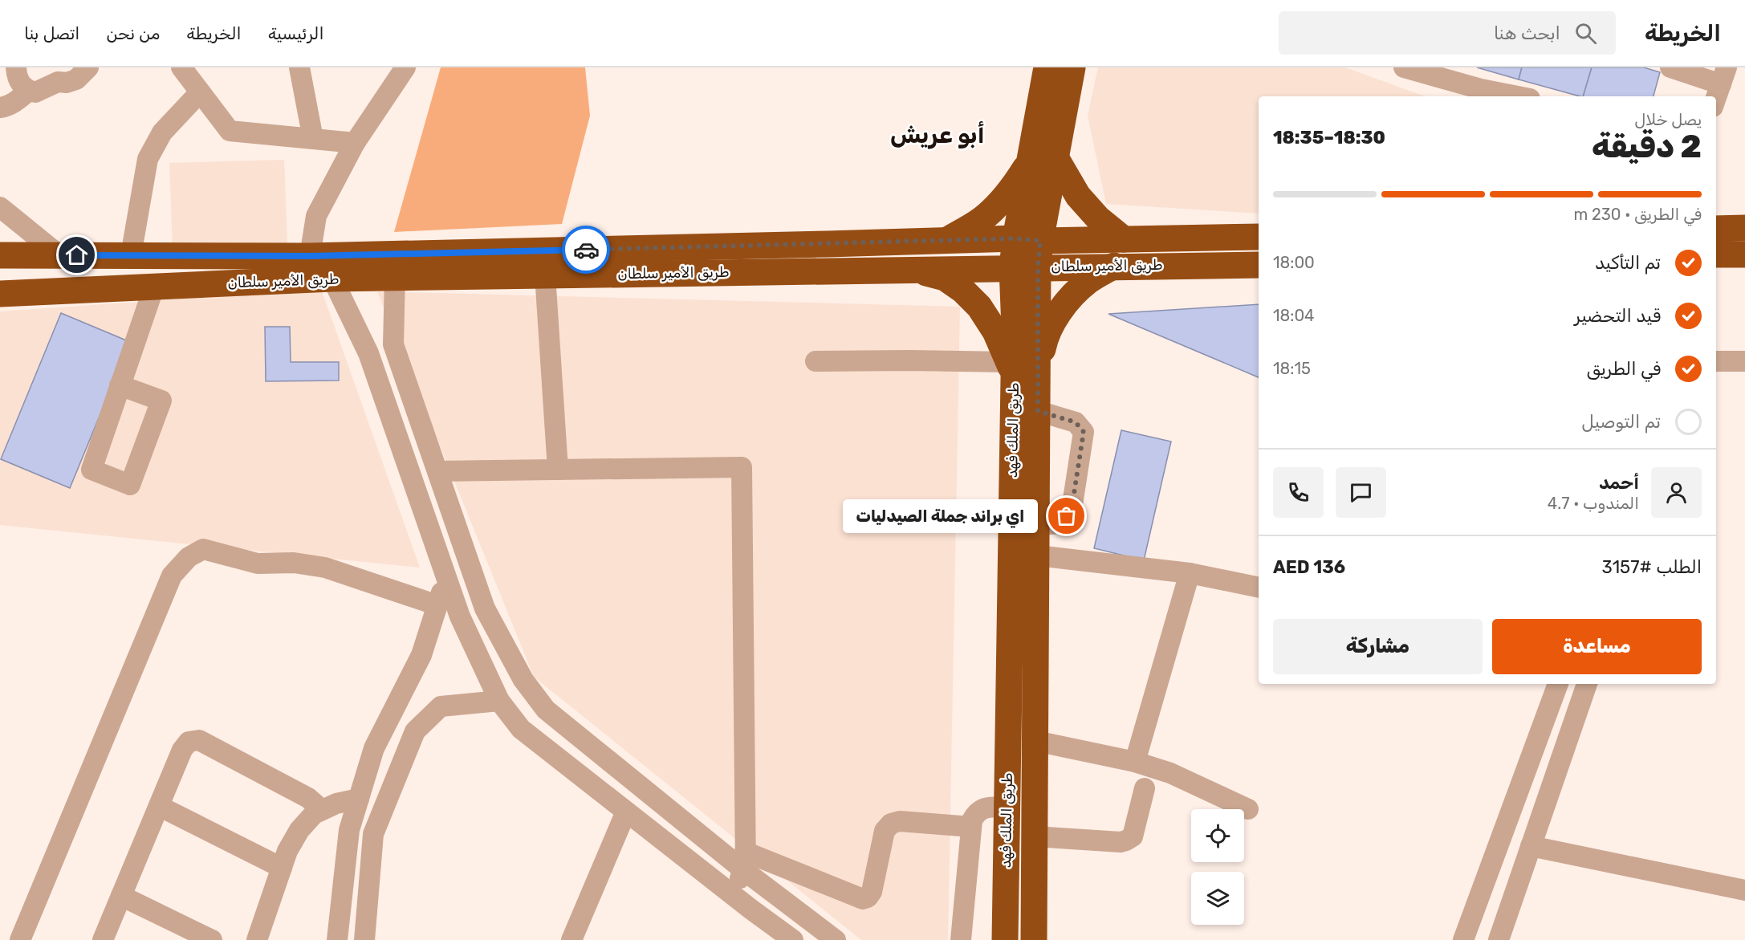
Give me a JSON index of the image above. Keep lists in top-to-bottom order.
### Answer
{
  "streets": {
    "highway": ["طريق الأمير سلطان", "طريق الملك فهد"]
  },
  "crossings": [
    ["طريق الأمير سلطان", "طريق الملك فهد"]
  ],
  "districts": ["أبو عريش"],
  "places": ["اي براند جملة الصيدليات"],
  "page": {
    "header": "الخريطة",
    "search": "ابحث هنا",
    "nav": [
      "الرئيسية",
      "الخريطة",
      "من نحن",
      "اتصل بنا"
    ],
    "heading": ["2 دقيقة", "يصل خلال", "18:30–18:35"],
    "panel": [
      "أحمد",
      "المندوب · 4.7",
      "الطلب #3157",
      "AED 136"
    ],
    "bar": "في الطريق · 230 m",
    "list": [
      ["تم التأكيد", "18:00"],
      ["قيد التحضير", "18:04"],
      ["في الطريق", "18:15"],
      "تم التوصيل"
    ],
    "bubble": "اي براند جملة الصيدليات",
    "buttons": ["مساعدة", "مشاركة"]
  }
}
